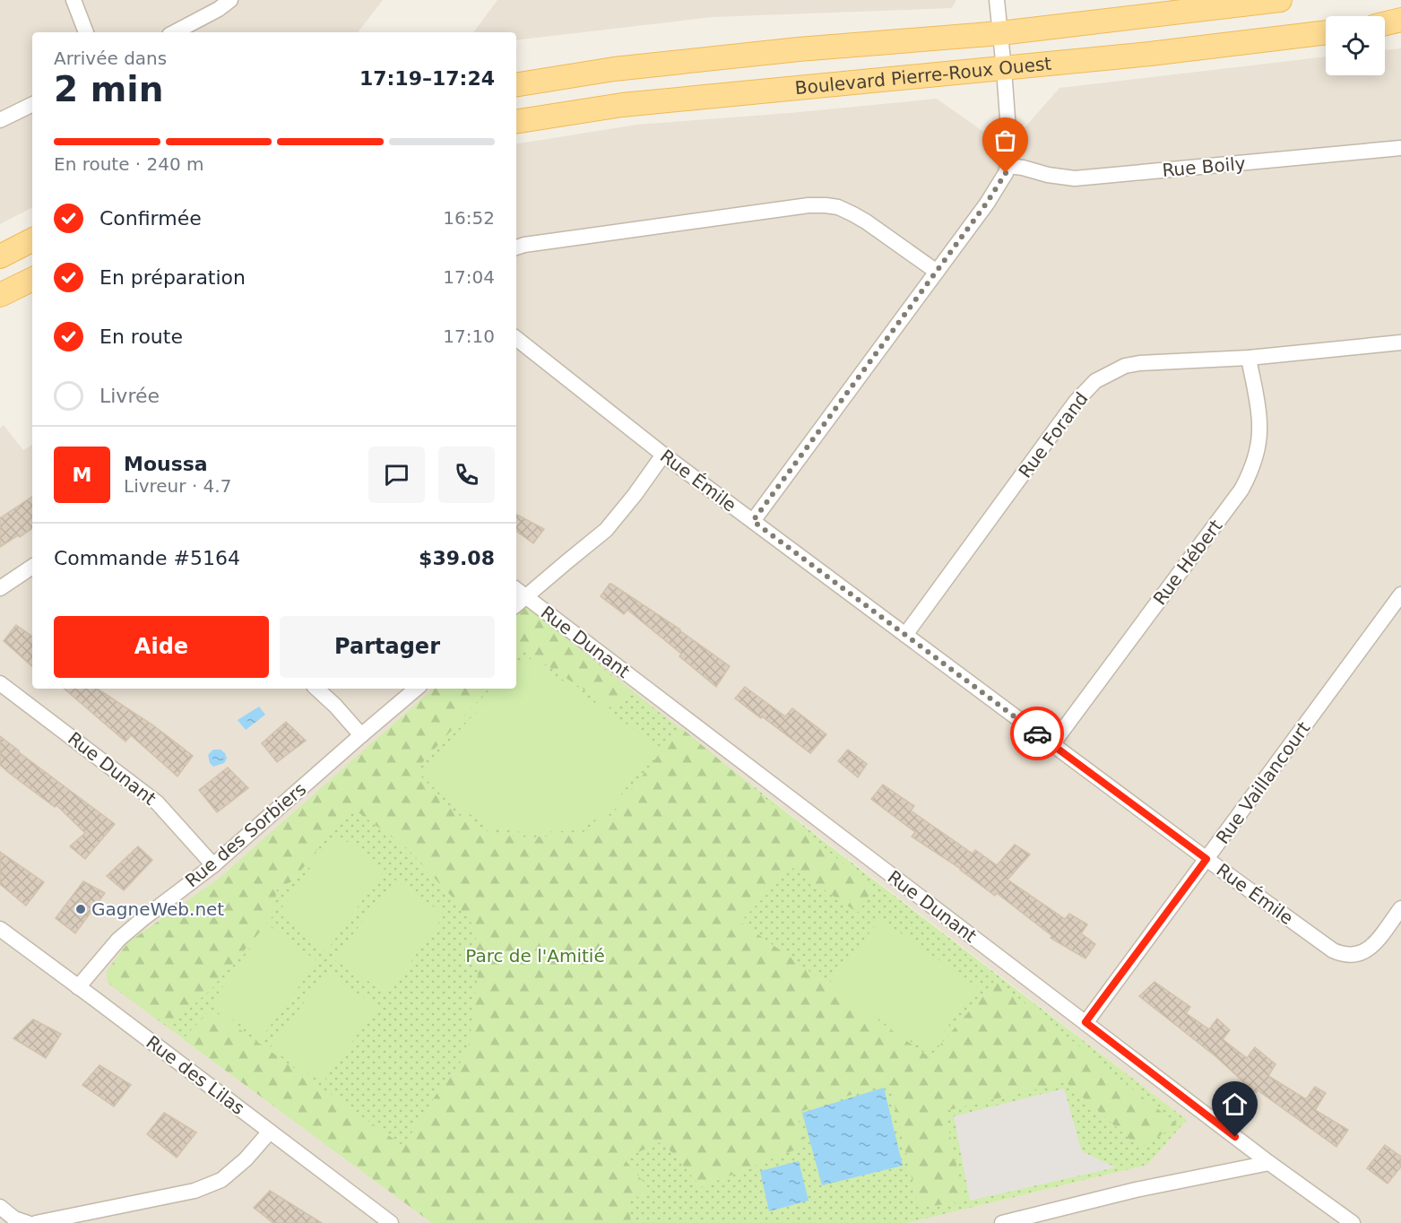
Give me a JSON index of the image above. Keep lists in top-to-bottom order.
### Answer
{
  "streets": {
    "main road": ["Boulevard Pierre-Roux Ouest"],
    "street": [
      "Rue Boily",
      "Rue Forand",
      "Rue Émile",
      "Rue Hébert",
      "Rue Dunant",
      "Rue Vaillancourt",
      "Rue des Sorbiers",
      "Rue des Lilas"
    ]
  },
  "crossings": [
    ["Rue Forand", "Rue Émile"],
    ["Rue Forand", "Rue Hébert"],
    ["Rue Émile", "Rue Hébert"],
    ["Rue Émile", "Rue Vaillancourt"],
    ["Rue Dunant", "Rue Vaillancourt"],
    ["Rue Dunant", "Rue des Sorbiers"],
    ["Rue des Sorbiers", "Rue des Lilas"]
  ],
  "parks": ["Parc de l'Amitié"],
  "places": ["GagneWeb.net"],
  "page": {
    "heading": ["2 min", "Arrivée dans", "17:19–17:24"],
    "panel": [
      "Moussa",
      "Livreur · 4.7",
      "Commande #5164",
      "$39.08"
    ],
    "bar": "En route · 240 m",
    "list": [
      ["Confirmée", "16:52"],
      ["En préparation", "17:04"],
      ["En route", "17:10"],
      "Livrée"
    ],
    "round": "M",
    "buttons": ["Aide", "Partager"]
  }
}
